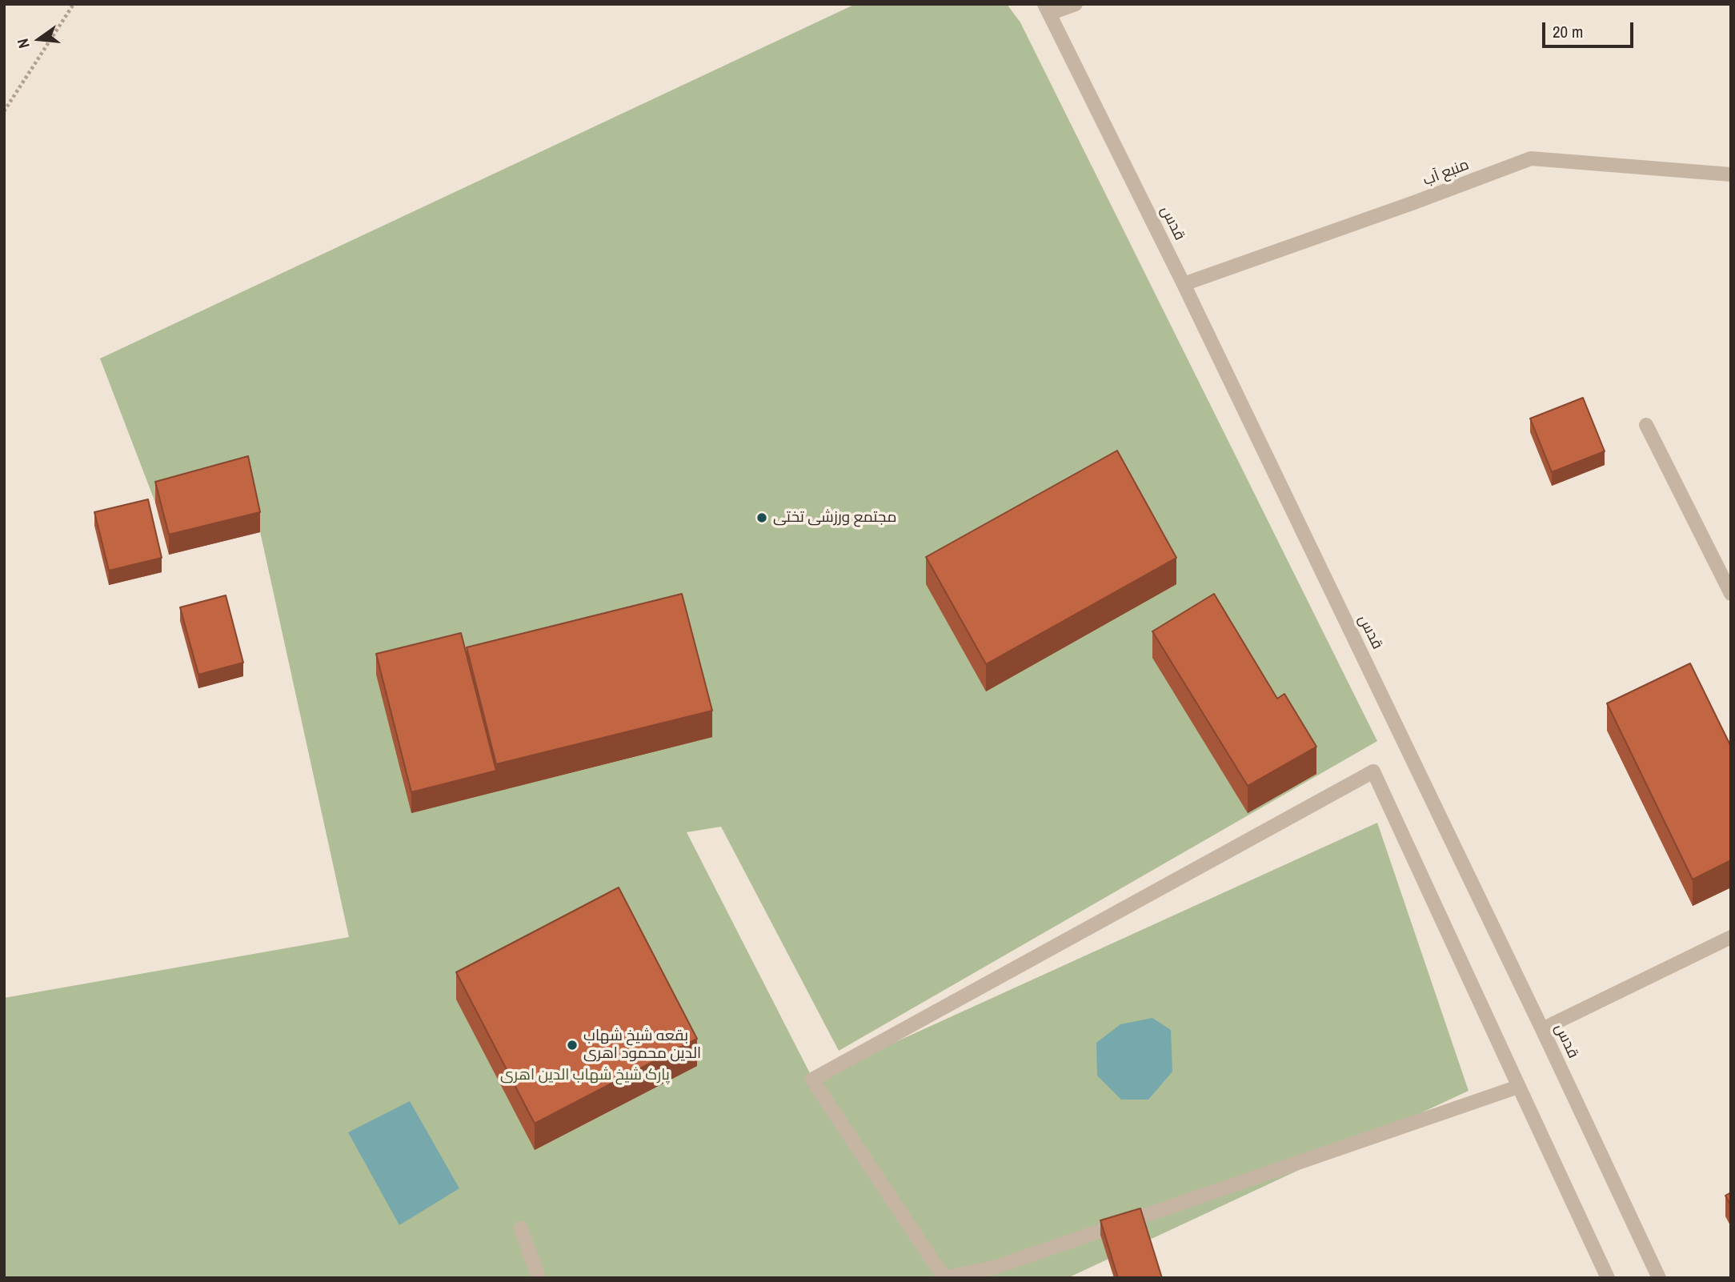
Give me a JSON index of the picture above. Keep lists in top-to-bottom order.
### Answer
{
  "streets": {
    "street": ["منبع آب", "قدس"]
  },
  "crossings": [
    ["منبع آب", "قدس"]
  ],
  "parks": ["پارک شیخ شهاب الدین اهری"],
  "places": ["مجتمع ورزشی تختی", "بقعه شیخ شهاب الدین محمود اهرى"],
  "scale_bar": "20 m",
  "north": "left"
}
